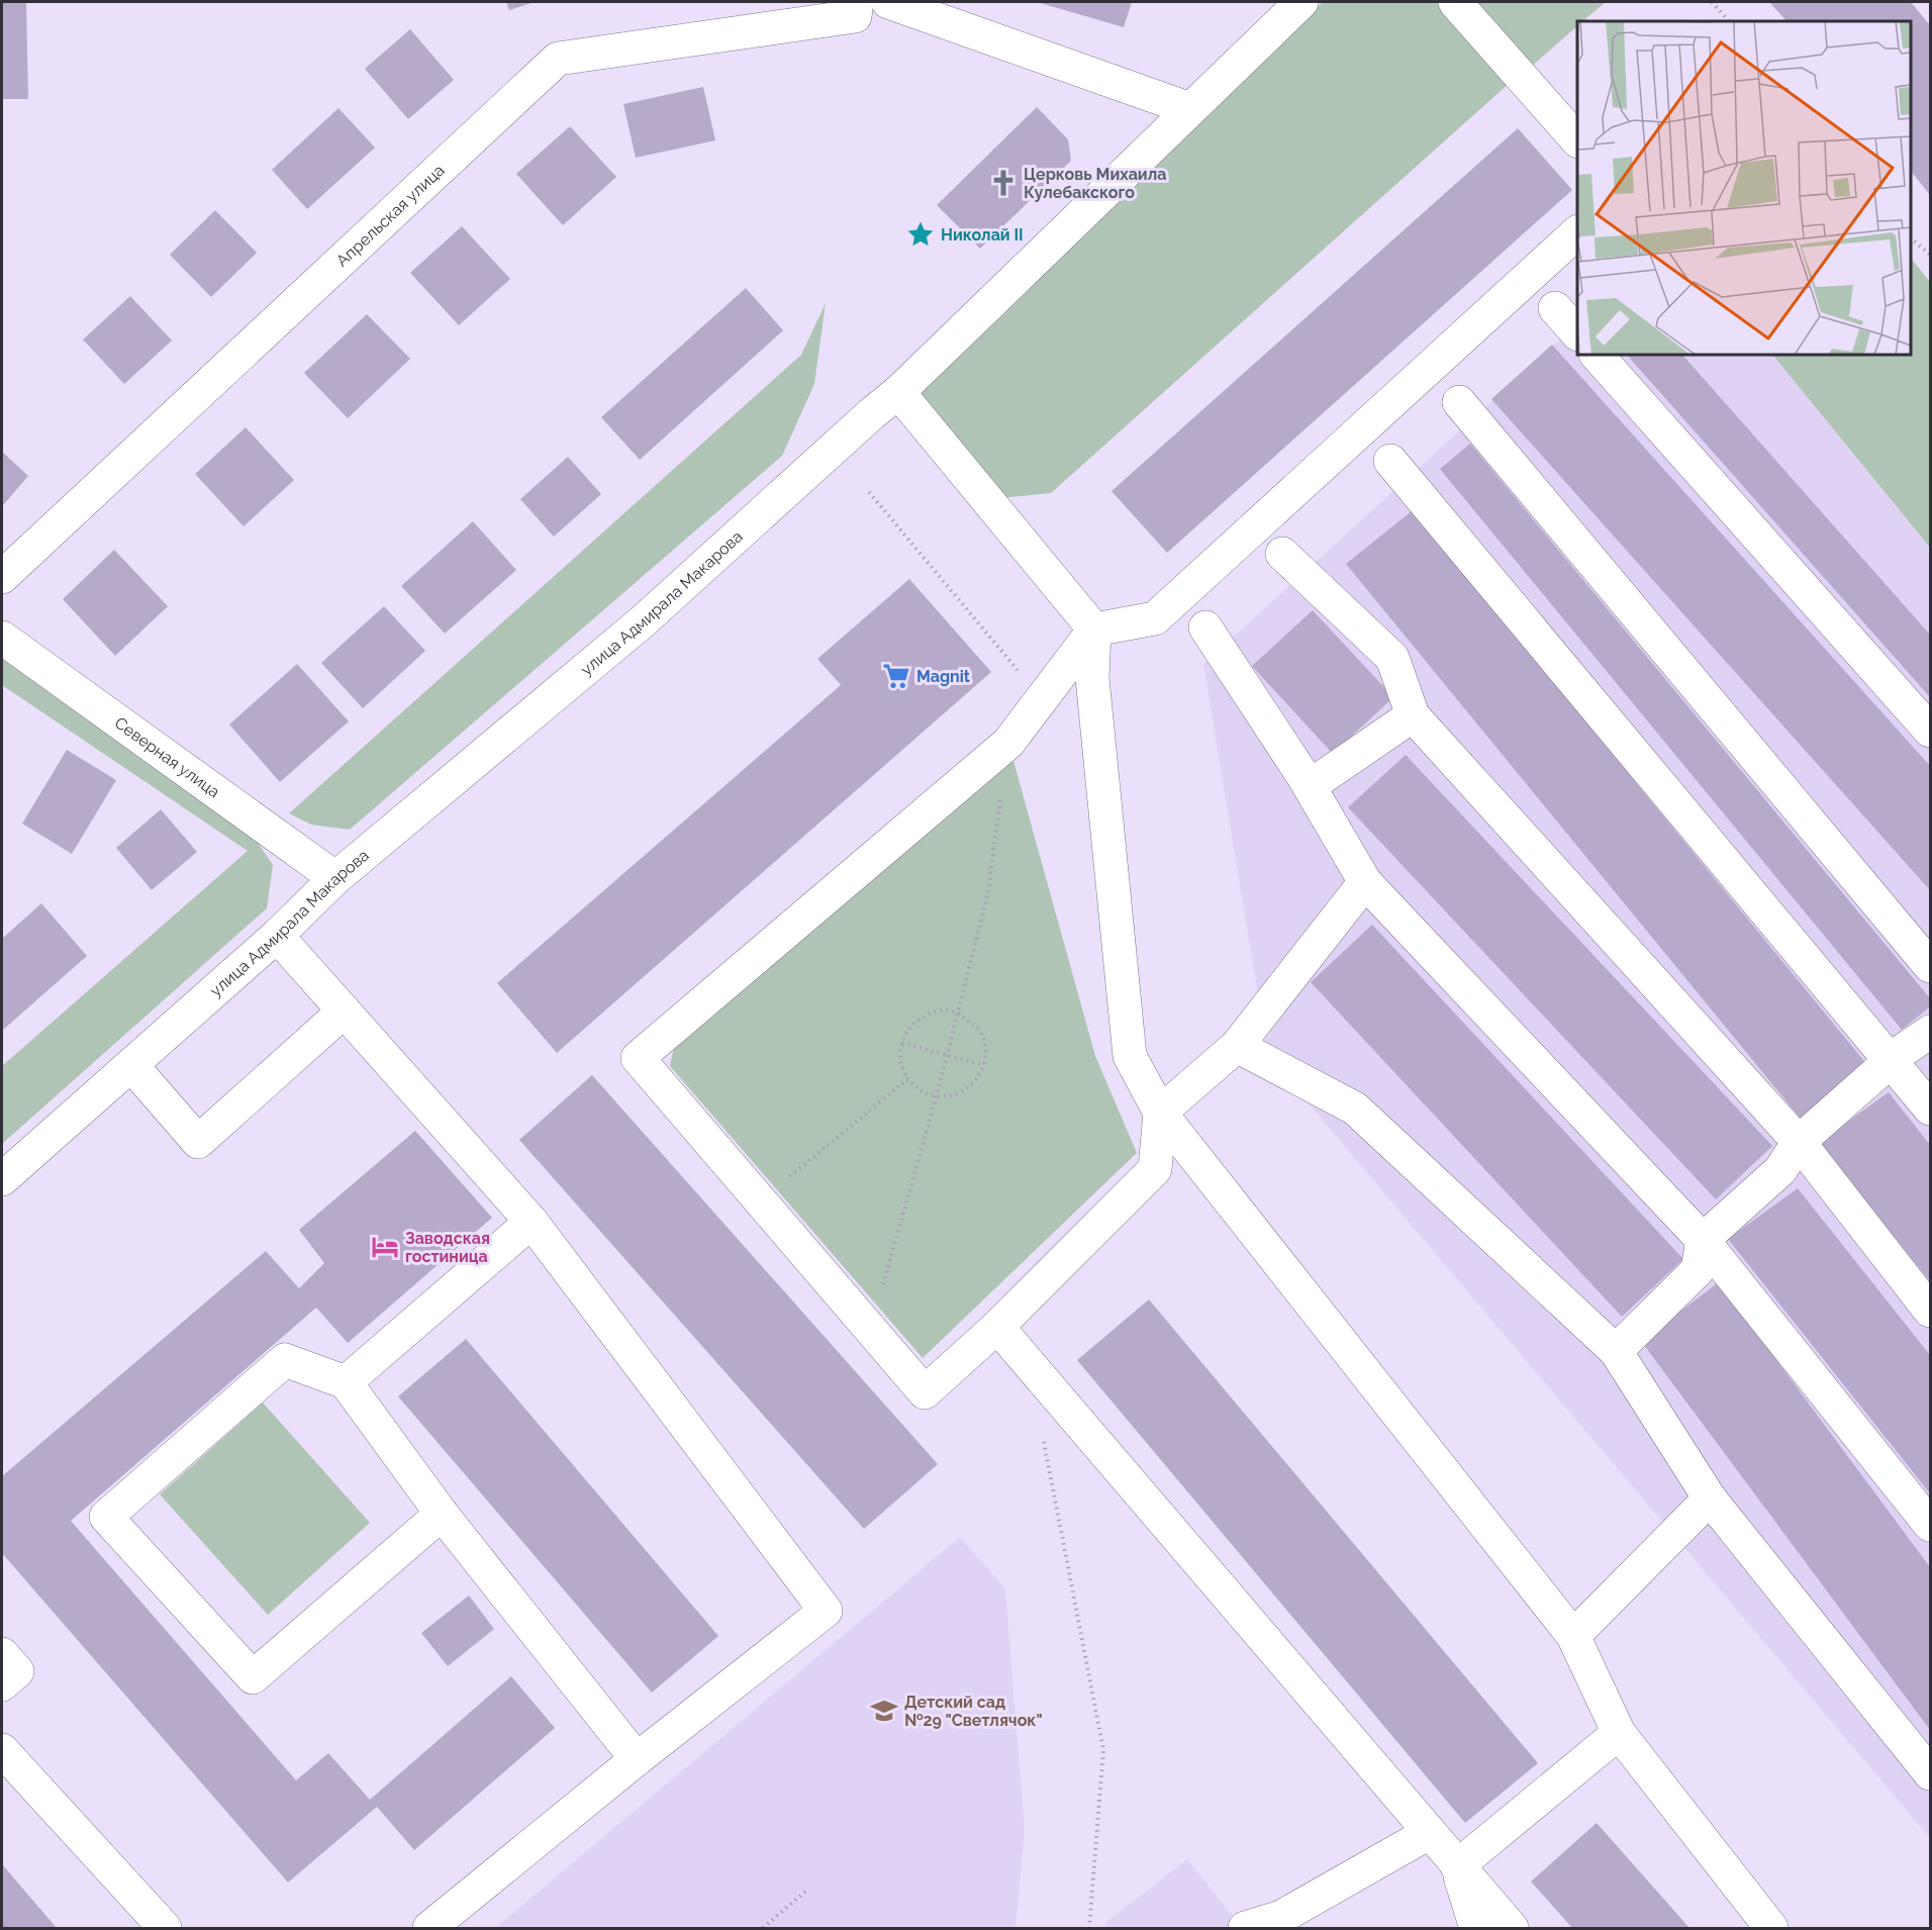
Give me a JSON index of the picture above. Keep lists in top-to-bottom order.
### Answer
{
  "streets": {
    "street": ["Апрельская улица", "улица Адмирала Макарова", "Северная улица"]
  },
  "crossings": [
    ["улица Адмирала Макарова", "Северная улица"]
  ],
  "places": {
    "church": ["Церковь Михаила Кулебакского"],
    "place": ["Николай II"],
    "supermarket": ["Magnit"],
    "hotel": ["Заводская гостиница"],
    "school or university": ["Детский сад №29 \"Светлячок\""]
  }
}
